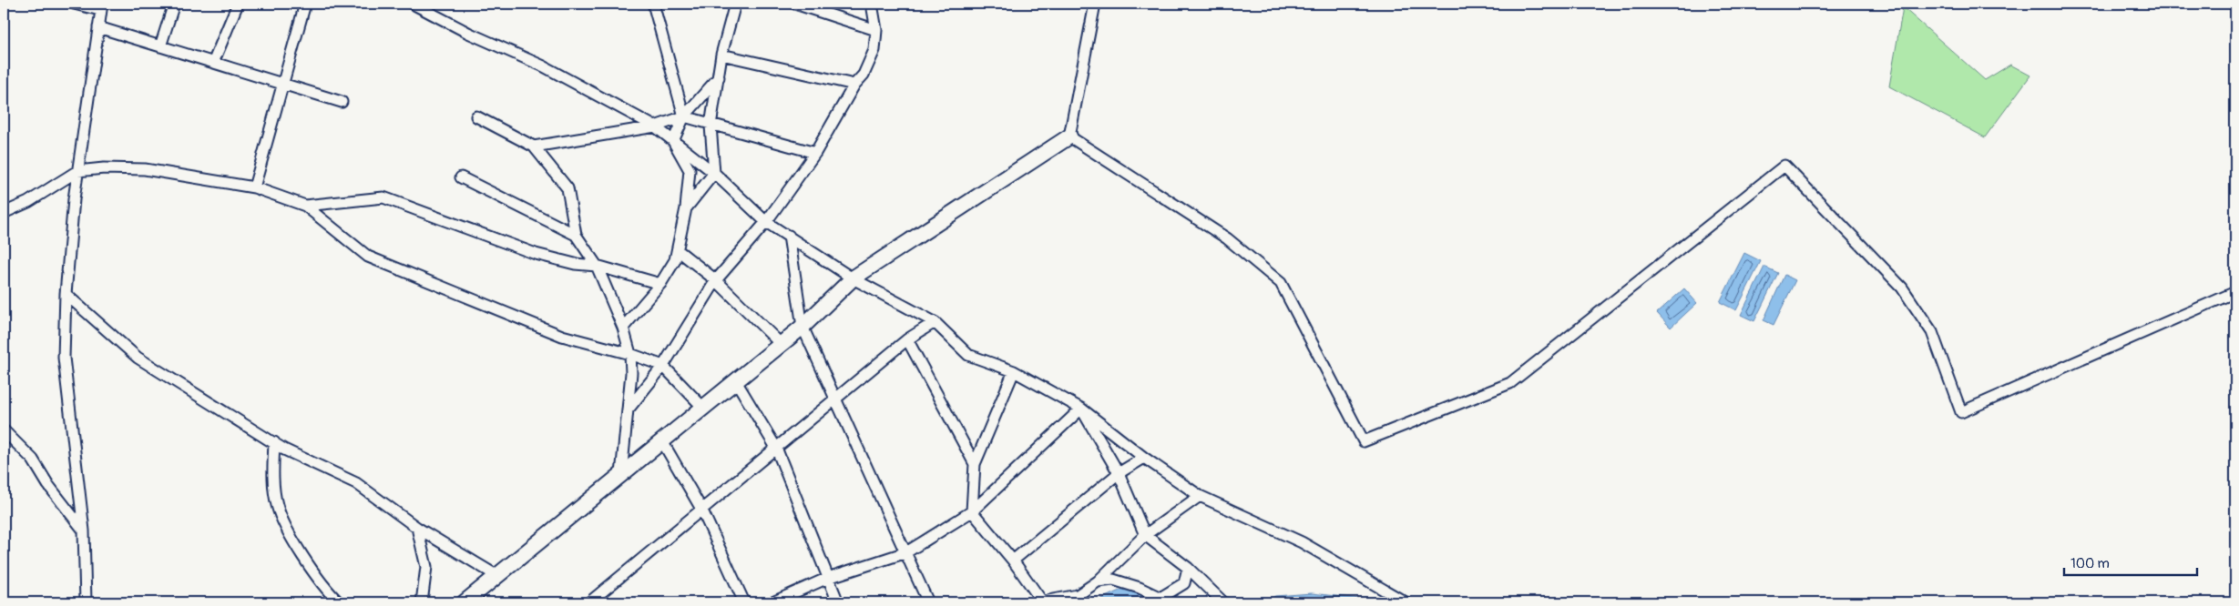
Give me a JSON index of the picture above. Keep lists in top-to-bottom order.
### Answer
{
  "scale_bar": "100 m"
}
